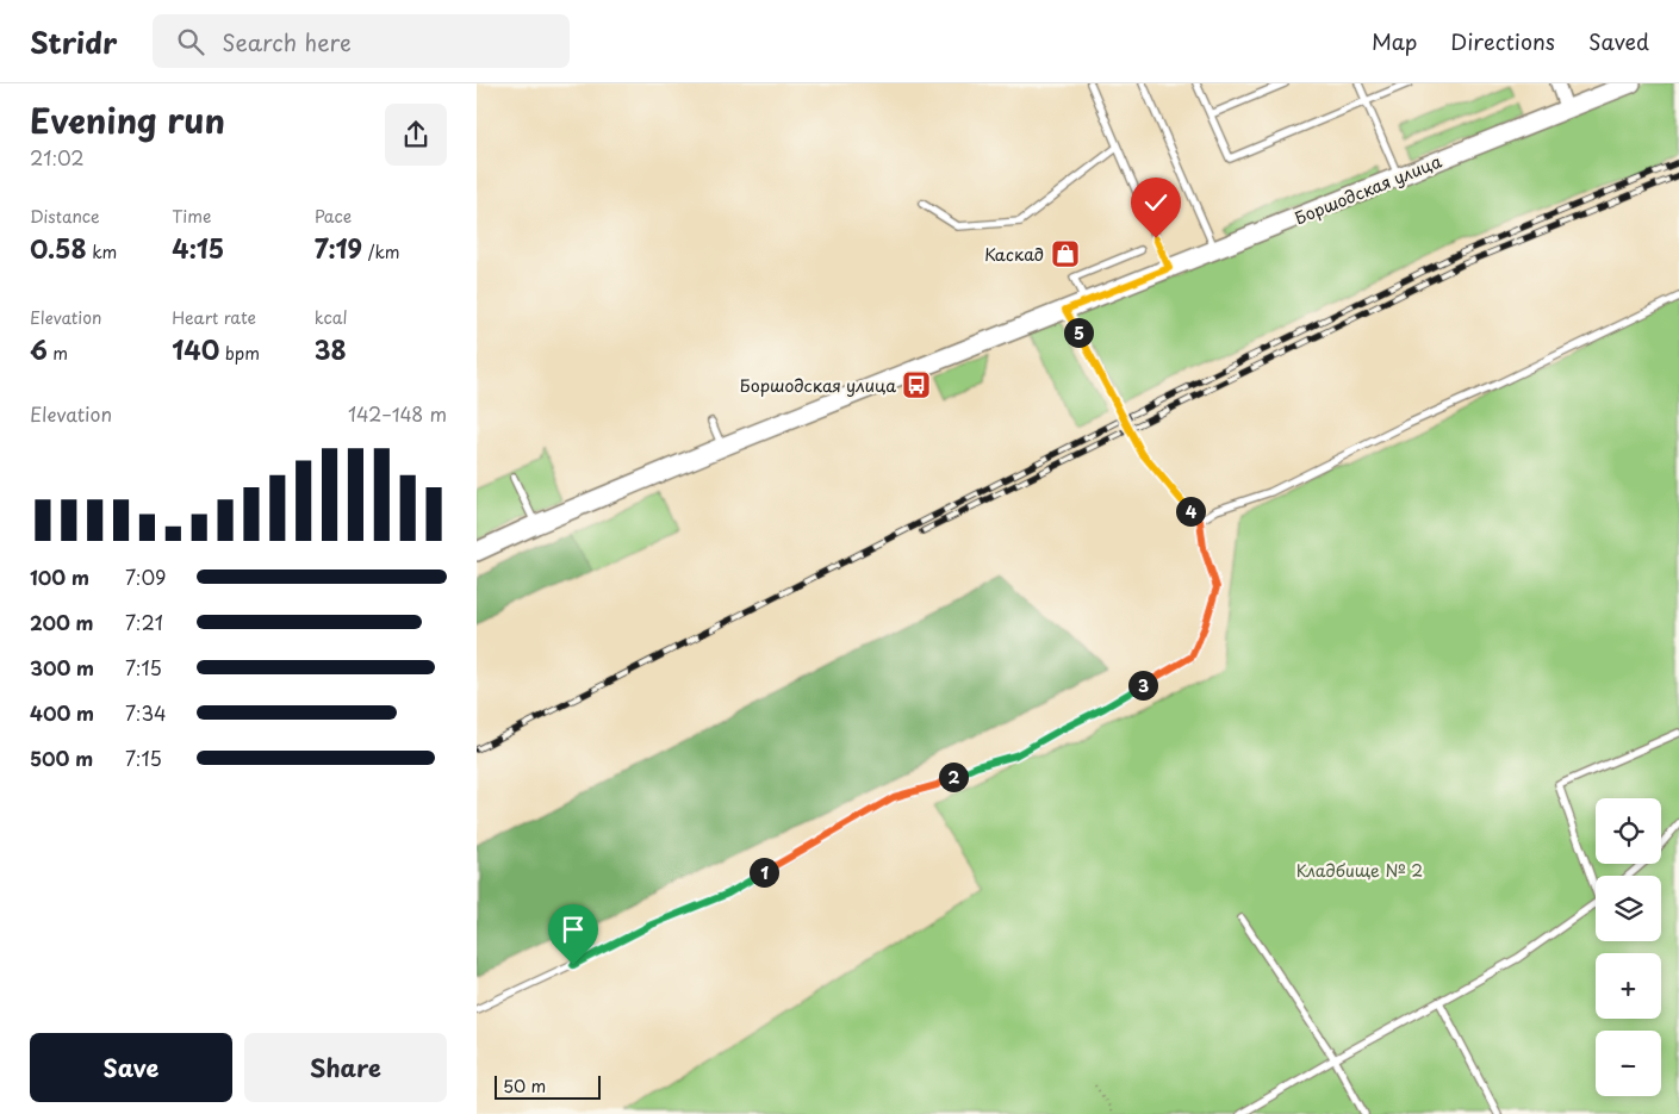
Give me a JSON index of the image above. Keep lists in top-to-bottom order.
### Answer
{
  "streets": {
    "street": ["Боршодская улица"]
  },
  "parks": ["Кладбище № 2"],
  "places": {
    "shop": ["Каскад"],
    "bus stop": ["Боршодская улица"]
  },
  "scale_bar": "50 m",
  "page": {
    "header": "Stridr",
    "search": "Search here",
    "nav": ["Map", "Directions", "Saved"],
    "heading": ["Evening run", "21:02"],
    "stats": [
      ["Distance", "0.58 km"],
      ["Time", "4:15"],
      ["Pace", "7:19 /km"],
      ["Elevation", "6 m"],
      ["Heart rate", "140 bpm"],
      ["kcal", "38"]
    ],
    "pins": [
      "5",
      "4",
      "3",
      "2",
      "1"
    ],
    "chart": ["Elevation", "142–148 m"],
    "list": [
      {
        "name": "100 m",
        "note": "7:09"
      },
      {
        "name": "200 m",
        "note": "7:21"
      },
      {
        "name": "300 m",
        "note": "7:15"
      },
      {
        "name": "400 m",
        "note": "7:34"
      },
      {
        "name": "500 m",
        "note": "7:15"
      }
    ],
    "map_buttons": ["+", "−"],
    "buttons": ["Save", "Share"],
    "scale": "50 m"
  }
}
